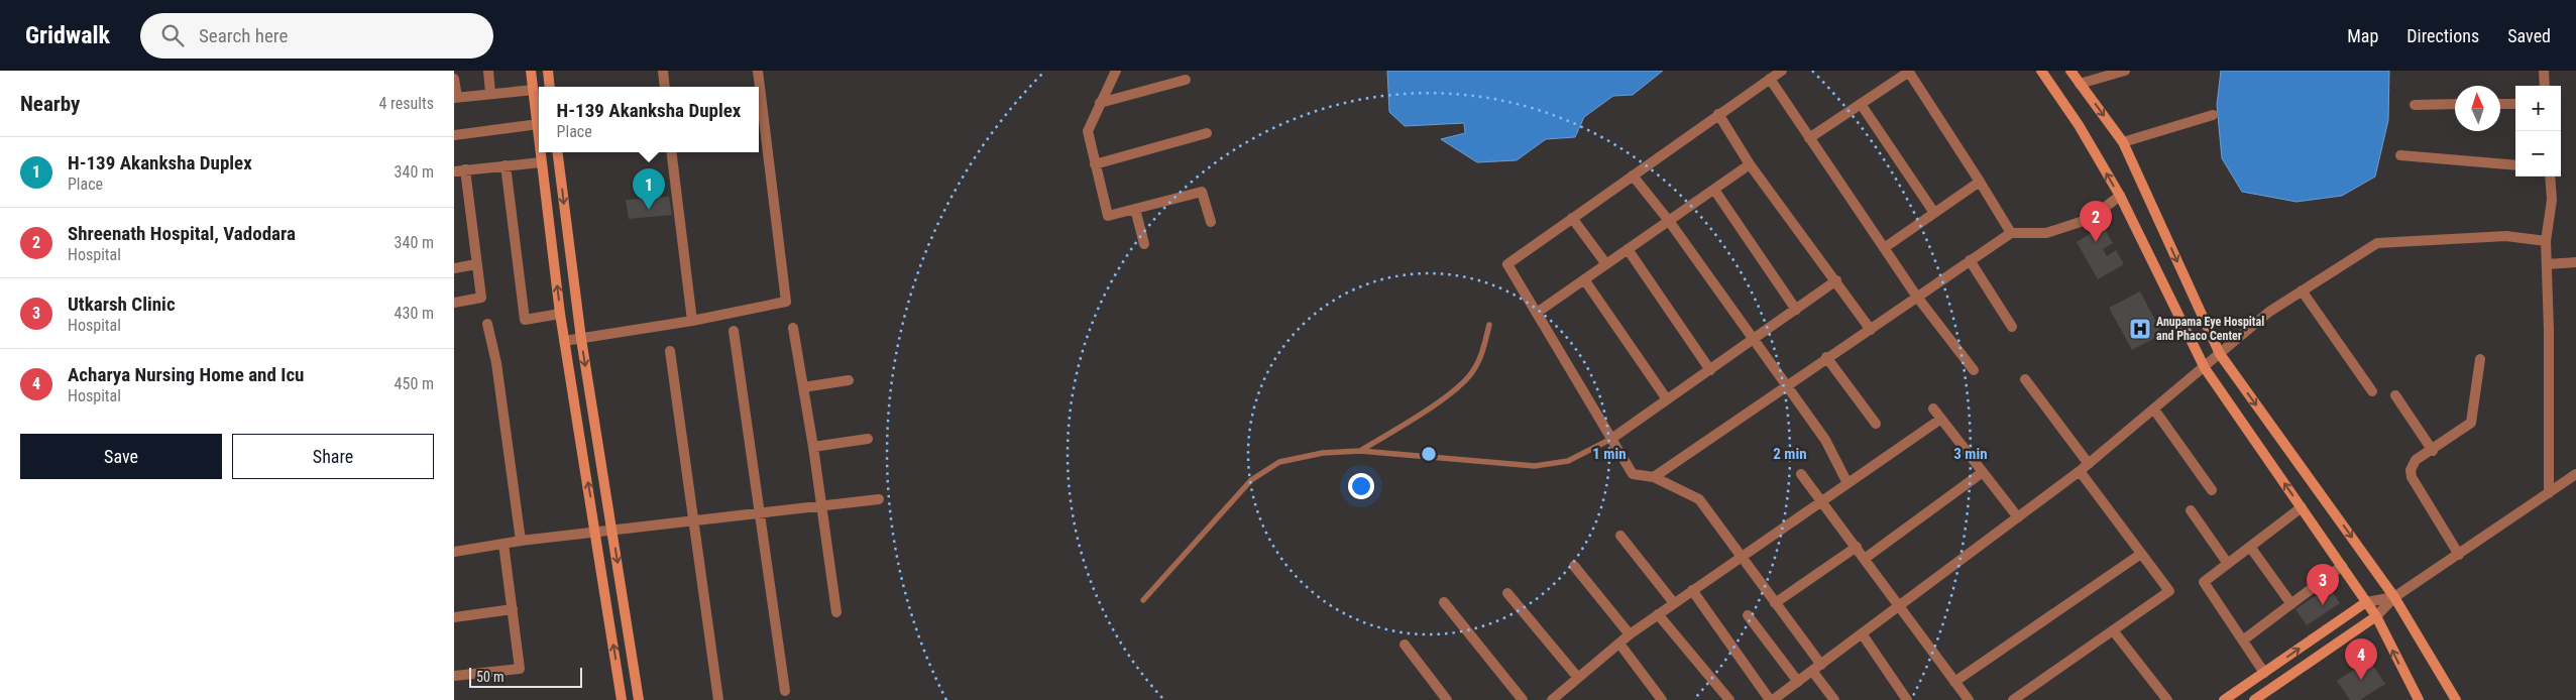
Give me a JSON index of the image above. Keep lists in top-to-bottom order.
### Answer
{
  "places": {
    "hospital": ["Anupama Eye Hospital and Phaco Center"]
  },
  "scale_bar": "50 m",
  "north": "top",
  "page": {
    "header": "Gridwalk",
    "search": "Search here",
    "nav": ["Map", "Directions", "Saved"],
    "heading": ["Nearby", "4 results"],
    "map_buttons": ["+", "−"],
    "popup": ["H-139 Akanksha Duplex", "Place"],
    "list": [
      {
        "mark": "1",
        "name": "H-139 Akanksha Duplex",
        "note": "Place",
        "value": "340 m"
      },
      {
        "mark": "2",
        "name": "Shreenath Hospital, Vadodara",
        "note": "Hospital",
        "value": "340 m"
      },
      {
        "mark": "3",
        "name": "Utkarsh Clinic",
        "note": "Hospital",
        "value": "430 m"
      },
      {
        "mark": "4",
        "name": "Acharya Nursing Home and Icu",
        "note": "Hospital",
        "value": "450 m"
      }
    ],
    "pins": [
      "1",
      "2",
      "3",
      "4"
    ],
    "buttons": ["Save", "Share"],
    "scale": "50 m"
  },
  "rings": ["1 min", "2 min", "3 min"]
}
